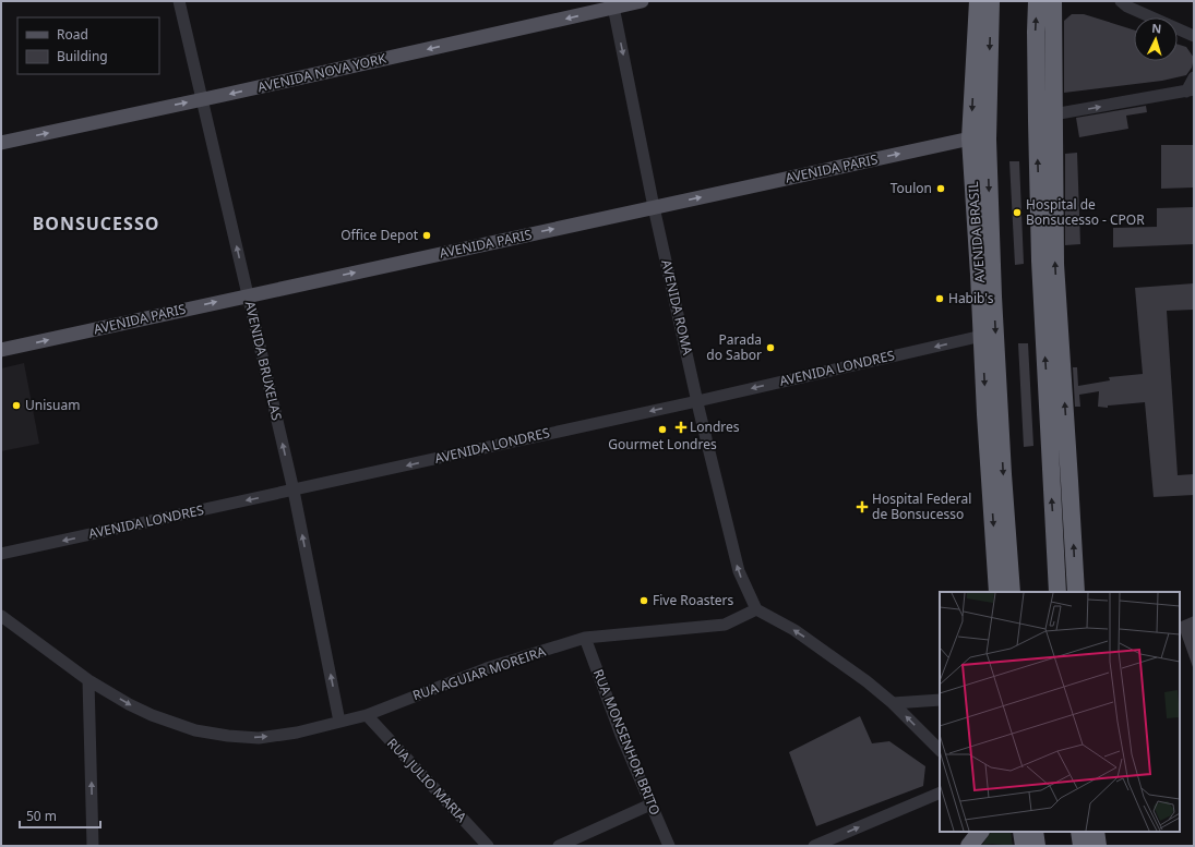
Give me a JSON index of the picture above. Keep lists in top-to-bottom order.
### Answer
{
  "streets": {
    "highway": ["AVENIDA BRASIL"],
    "main road": ["AVENIDA NOVA YORK", "AVENIDA PARIS"],
    "street": [
      "AVENIDA ROMA",
      "AVENIDA BRUXELAS",
      "AVENIDA LONDRES",
      "RUA AGUIAR MOREIRA",
      "RUA MONSENHOR BRITO",
      "RUA JULIO MARIA"
    ]
  },
  "crossings": [
    ["AVENIDA NOVA YORK", "AVENIDA ROMA"],
    ["AVENIDA NOVA YORK", "AVENIDA BRUXELAS"],
    ["AVENIDA PARIS", "AVENIDA BRASIL"],
    ["AVENIDA PARIS", "AVENIDA ROMA"],
    ["AVENIDA PARIS", "AVENIDA BRUXELAS"],
    ["AVENIDA BRASIL", "AVENIDA LONDRES"],
    ["AVENIDA ROMA", "AVENIDA LONDRES"],
    ["AVENIDA ROMA", "RUA AGUIAR MOREIRA"],
    ["AVENIDA BRUXELAS", "AVENIDA LONDRES"],
    ["AVENIDA BRUXELAS", "RUA AGUIAR MOREIRA"],
    ["RUA AGUIAR MOREIRA", "RUA MONSENHOR BRITO"],
    ["RUA AGUIAR MOREIRA", "RUA JULIO MARIA"]
  ],
  "one_way": ["AVENIDA PARIS", "AVENIDA BRUXELAS", "AVENIDA LONDRES"],
  "districts": ["BONSUCESSO"],
  "places": {
    "other": [
      "Toulon",
      "Hospital de Bonsucesso - CPOR",
      "Office Depot",
      "Habib's",
      "Parada do Sabor",
      "Unisuam",
      "Gourmet Londres",
      "Five Roasters"
    ],
    "health": ["Londres", "Hospital Federal de Bonsucesso"]
  },
  "legend": ["Road", "Building"],
  "scale_bar": "50 m",
  "north": "top"
}
